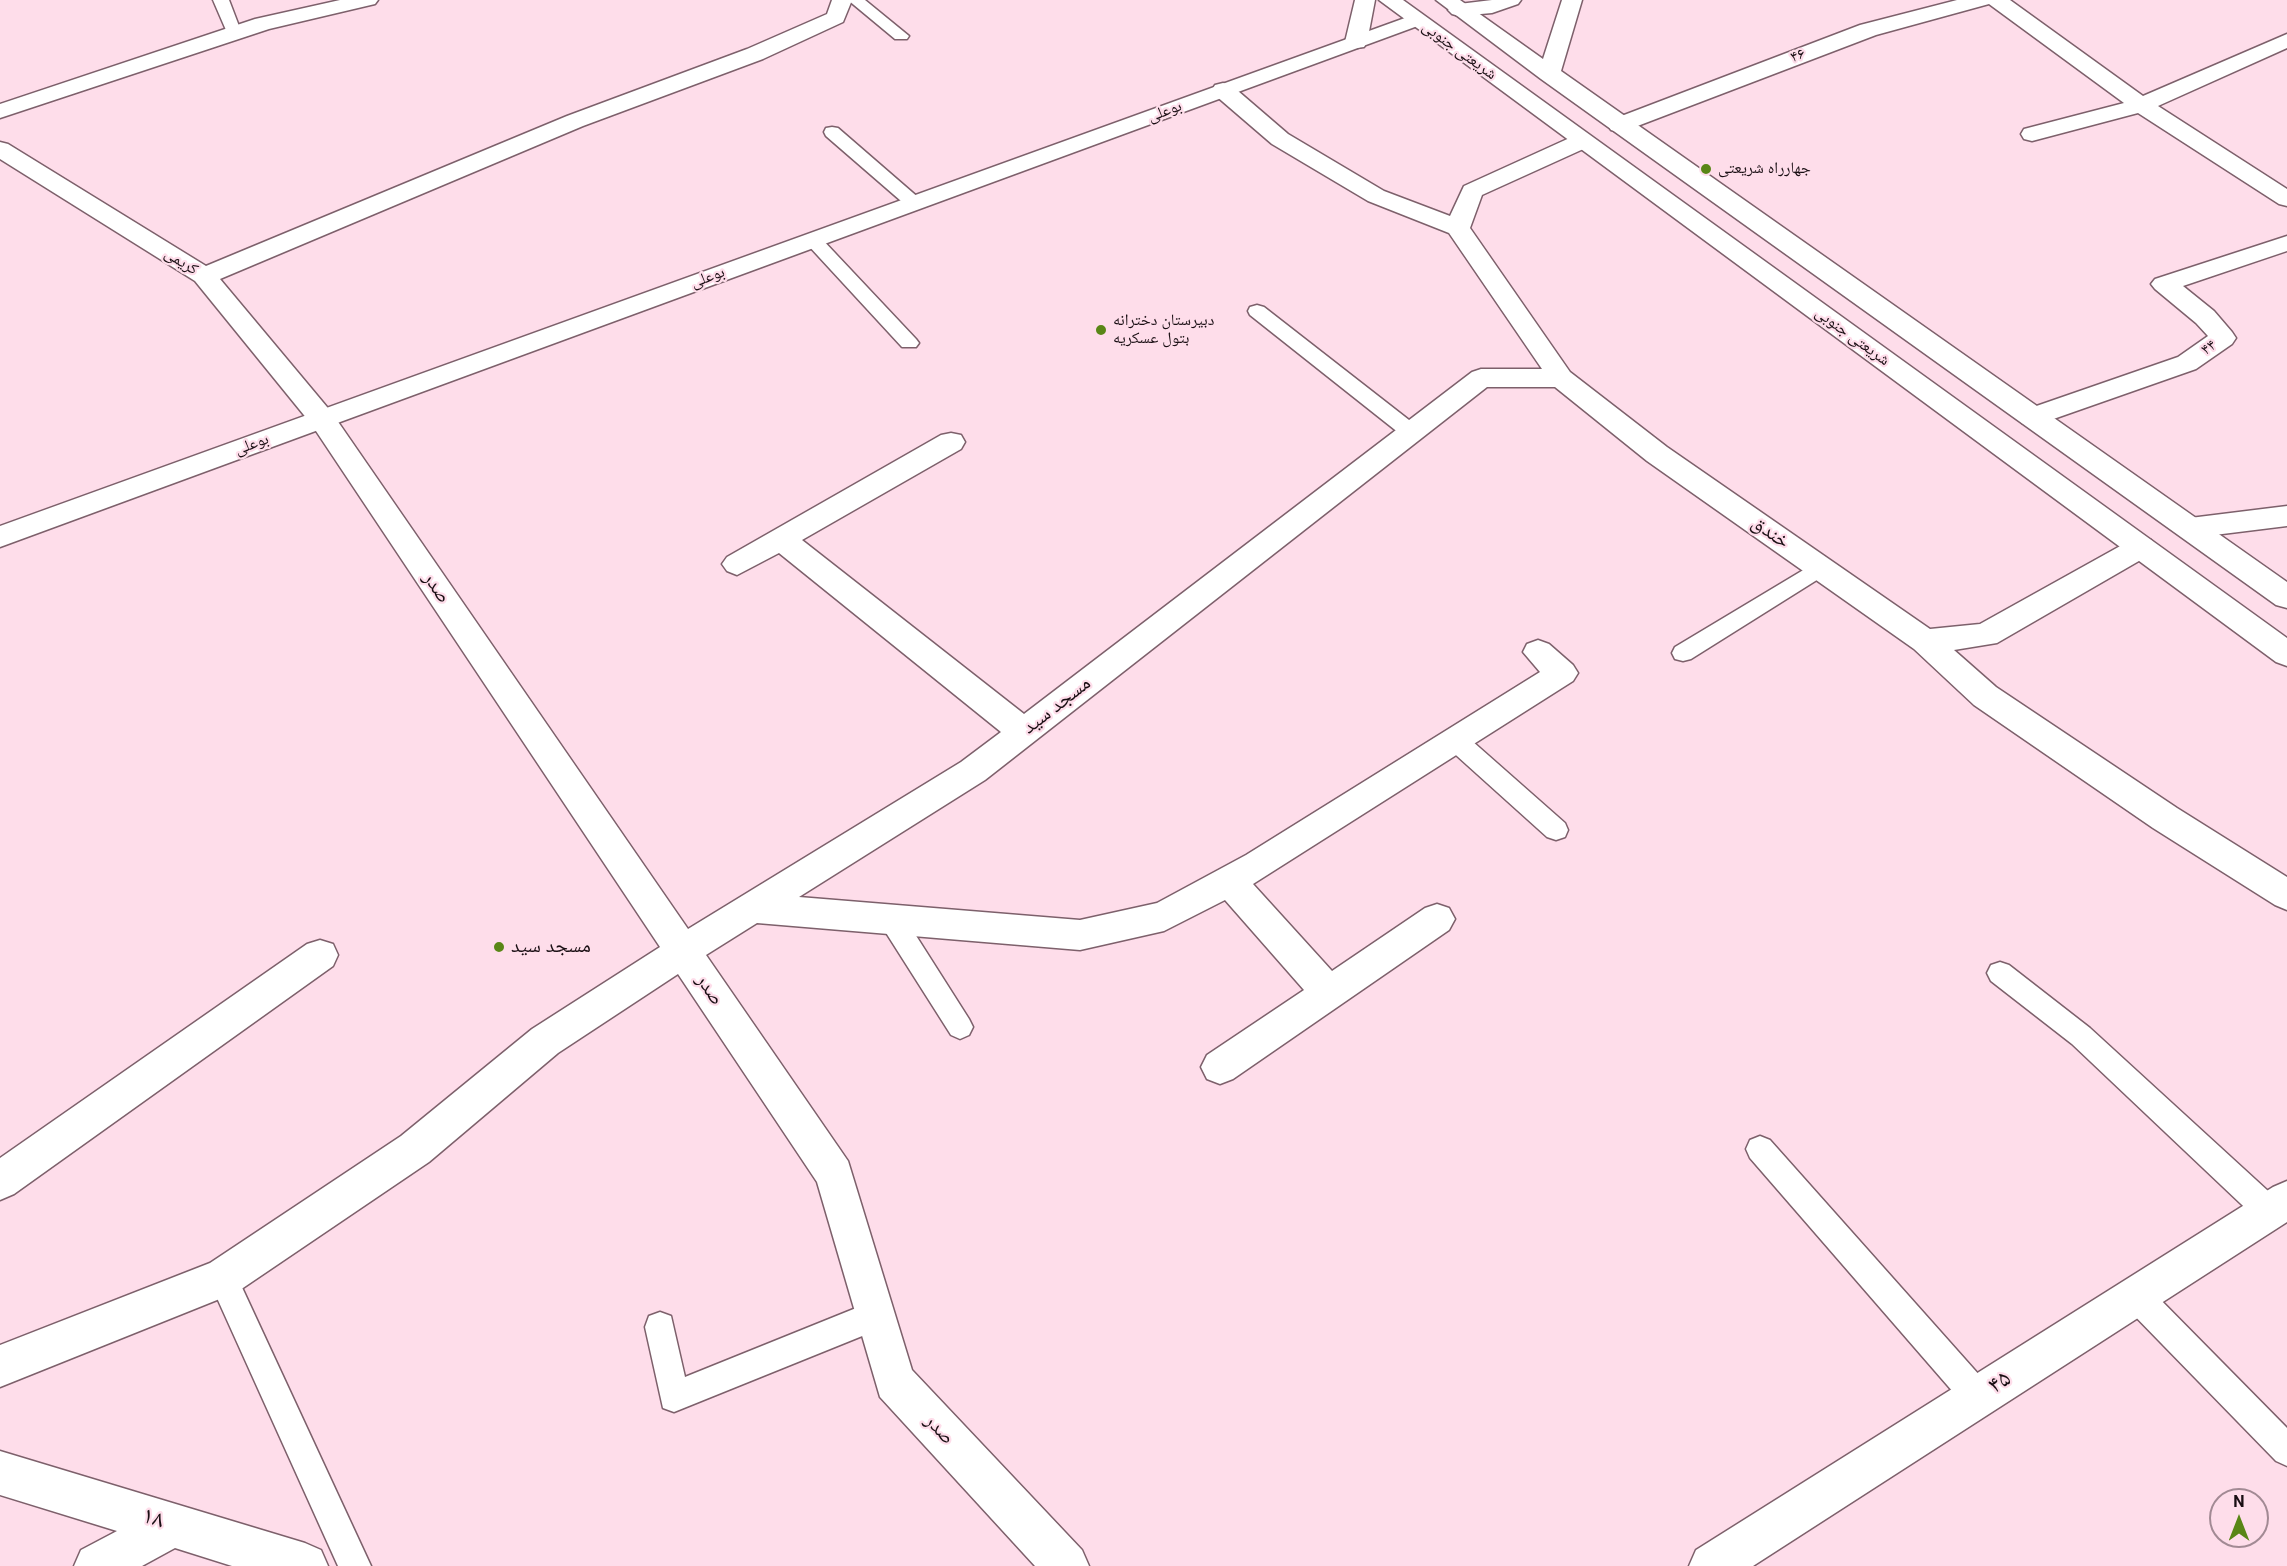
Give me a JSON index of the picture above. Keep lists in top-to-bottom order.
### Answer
{
  "streets": {
    "street": [
      "شریعتی جنوبی",
      "۴۶",
      "بوعلی",
      "کریمی",
      "۴۴",
      "خندق",
      "صدر",
      "مسجد سید",
      "۴۵",
      "۱۸"
    ]
  },
  "crossings": [
    ["شریعتی جنوبی", "۴۶"],
    ["شریعتی جنوبی", "بوعلی"],
    ["شریعتی جنوبی", "۴۴"],
    ["بوعلی", "کریمی"],
    ["بوعلی", "صدر"],
    ["کریمی", "صدر"],
    ["صدر", "مسجد سید"]
  ],
  "places": ["جهارراه شریعتی", "دبیرستان دخترانه بتول عسکریه", "مسجد سید"],
  "north": "top"
}
